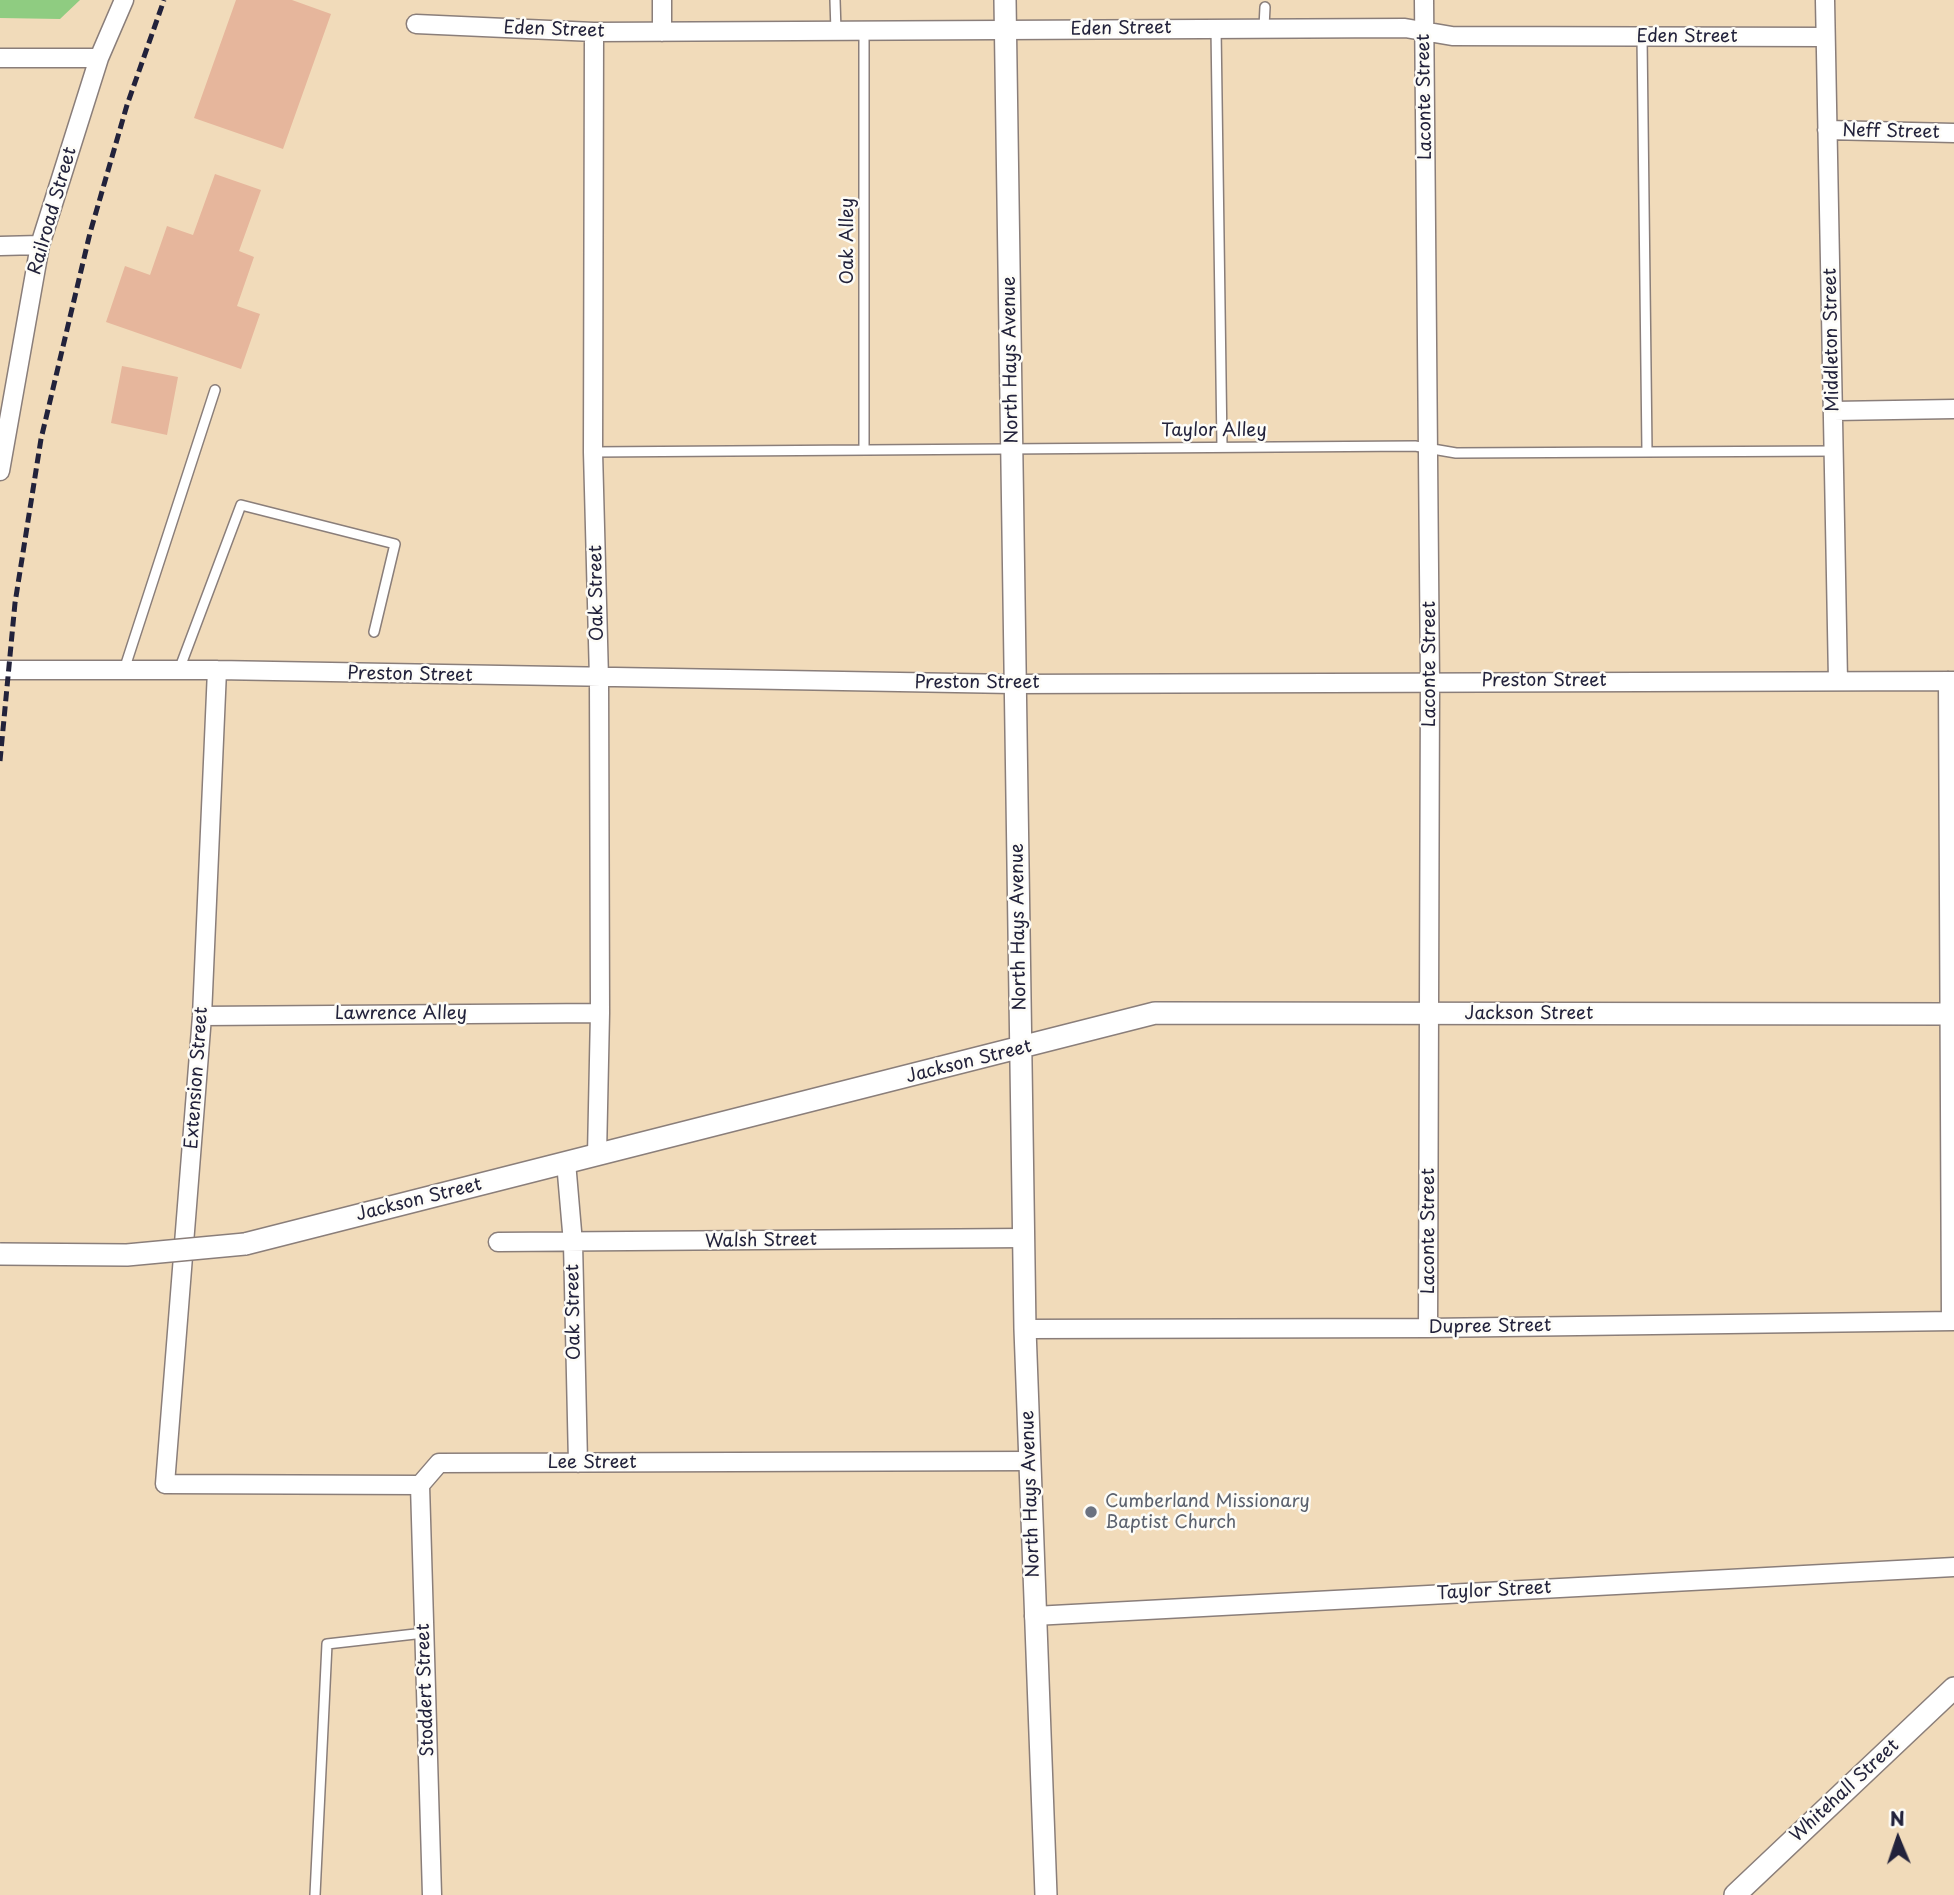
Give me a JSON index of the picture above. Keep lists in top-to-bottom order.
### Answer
{
  "streets": {
    "street": [
      "Eden Street",
      "Laconte Street",
      "Neff Street",
      "Railroad Street",
      "Middleton Street",
      "North Hays Avenue",
      "Oak Street",
      "Preston Street",
      "Lawrence Alley",
      "Jackson Street",
      "Extension Street",
      "Walsh Street",
      "Dupree Street",
      "Lee Street",
      "Taylor Street",
      "Stoddert Street",
      "Whitehall Street"
    ],
    "lane": ["Oak Alley", "Taylor Alley"]
  },
  "crossings": [
    ["Eden Street", "Laconte Street"],
    ["Eden Street", "Oak Alley"],
    ["Eden Street", "Middleton Street"],
    ["Eden Street", "North Hays Avenue"],
    ["Eden Street", "Oak Street"],
    ["Laconte Street", "Taylor Alley"],
    ["Laconte Street", "Preston Street"],
    ["Laconte Street", "Jackson Street"],
    ["Laconte Street", "Dupree Street"],
    ["Neff Street", "Middleton Street"],
    ["Oak Alley", "Taylor Alley"],
    ["Middleton Street", "Taylor Alley"],
    ["Middleton Street", "Preston Street"],
    ["North Hays Avenue", "Taylor Alley"],
    ["North Hays Avenue", "Preston Street"],
    ["North Hays Avenue", "Jackson Street"],
    ["North Hays Avenue", "Walsh Street"],
    ["North Hays Avenue", "Dupree Street"],
    ["North Hays Avenue", "Lee Street"],
    ["North Hays Avenue", "Taylor Street"],
    ["Taylor Alley", "Oak Street"],
    ["Oak Street", "Preston Street"],
    ["Oak Street", "Lawrence Alley"],
    ["Oak Street", "Jackson Street"],
    ["Oak Street", "Walsh Street"],
    ["Oak Street", "Lee Street"],
    ["Preston Street", "Extension Street"],
    ["Lawrence Alley", "Extension Street"],
    ["Extension Street", "Lee Street"],
    ["Extension Street", "Stoddert Street"],
    ["Lee Street", "Stoddert Street"]
  ],
  "places": ["Cumberland Missionary Baptist Church"],
  "north": "top"
}
